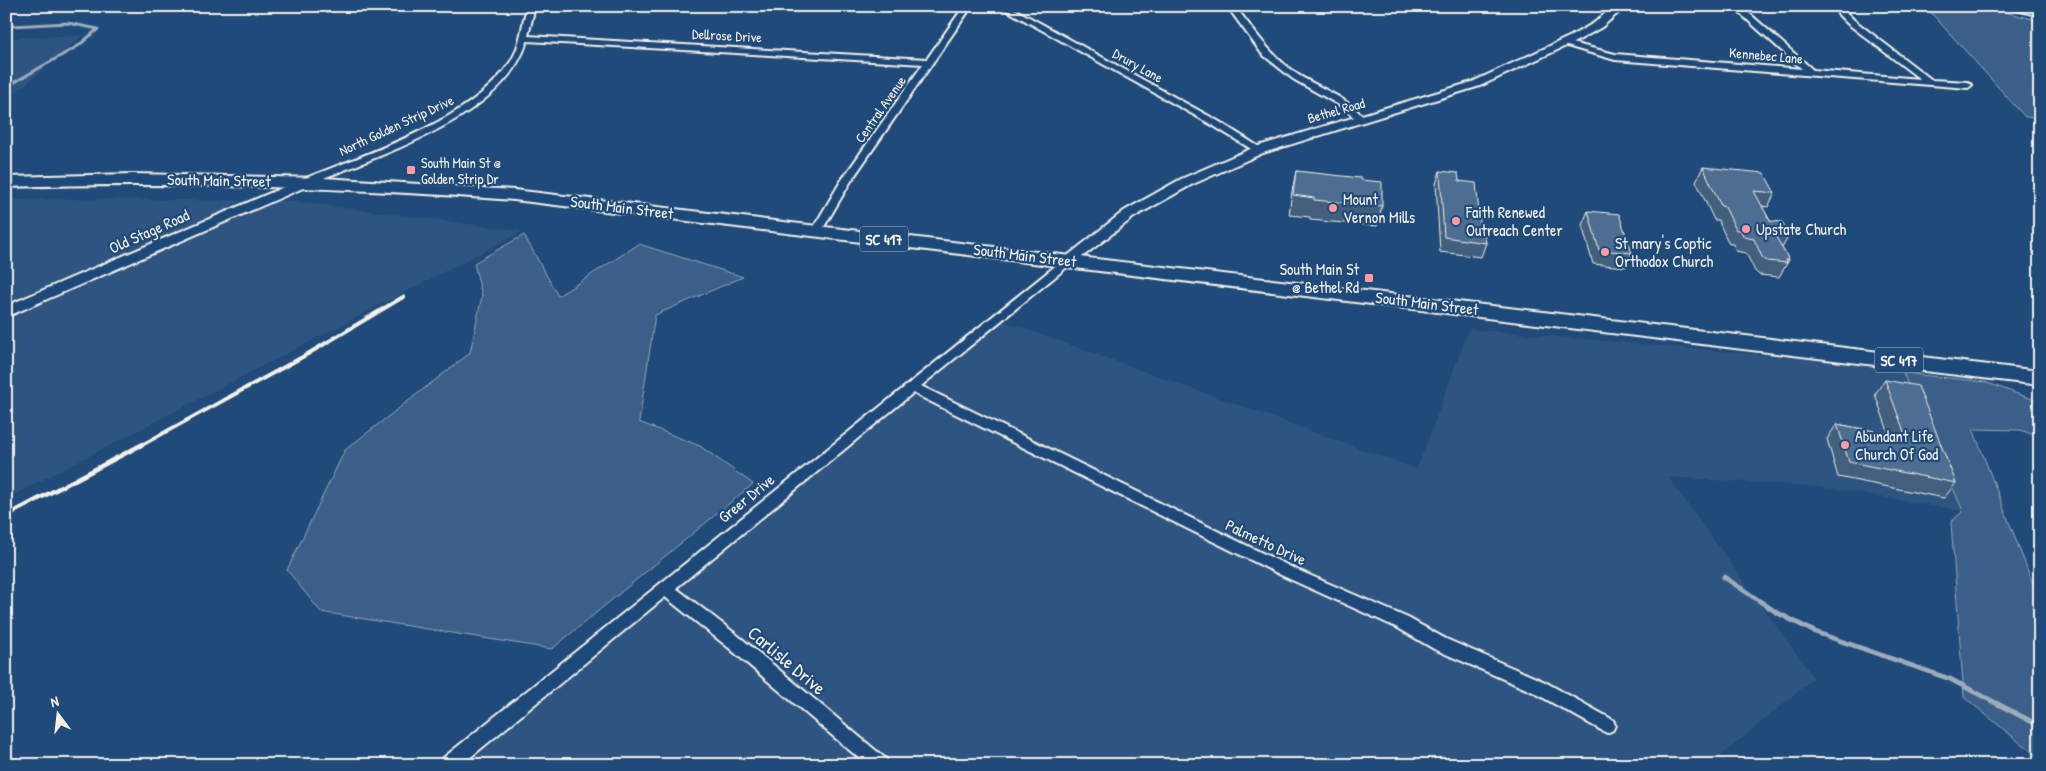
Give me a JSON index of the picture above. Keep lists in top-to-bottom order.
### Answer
{
  "streets": {
    "main road": ["South Main Street", "SC 417"],
    "street": [
      "Dellrose Drive",
      "Kennebec Lane",
      "Drury Lane",
      "Central Avenue",
      "Bethel Road",
      "North Golden Strip Drive",
      "Old Stage Road",
      "Greer Drive",
      "Palmetto Drive",
      "Carlisle Drive"
    ]
  },
  "crossings": [
    ["Dellrose Drive", "Central Avenue"],
    ["Dellrose Drive", "North Golden Strip Drive"],
    ["Kennebec Lane", "Bethel Road"],
    ["Drury Lane", "Bethel Road"],
    ["Central Avenue", "South Main Street"],
    ["Bethel Road", "South Main Street"],
    ["Bethel Road", "Greer Drive"],
    ["North Golden Strip Drive", "South Main Street"],
    ["North Golden Strip Drive", "Old Stage Road"],
    ["South Main Street", "Old Stage Road"],
    ["South Main Street", "Greer Drive"],
    ["Greer Drive", "Palmetto Drive"],
    ["Greer Drive", "Carlisle Drive"]
  ],
  "places": {
    "transit": ["South Main St @ Golden Strip Dr", "South Main St @ Bethel Rd"],
    "other": [
      "Mount Vernon Mills",
      "Faith Renewed Outreach Center",
      "Upstate Church",
      "St mary's Coptic Orthodox Church",
      "Abundant Life Church Of God"
    ]
  },
  "north": "top"
}
